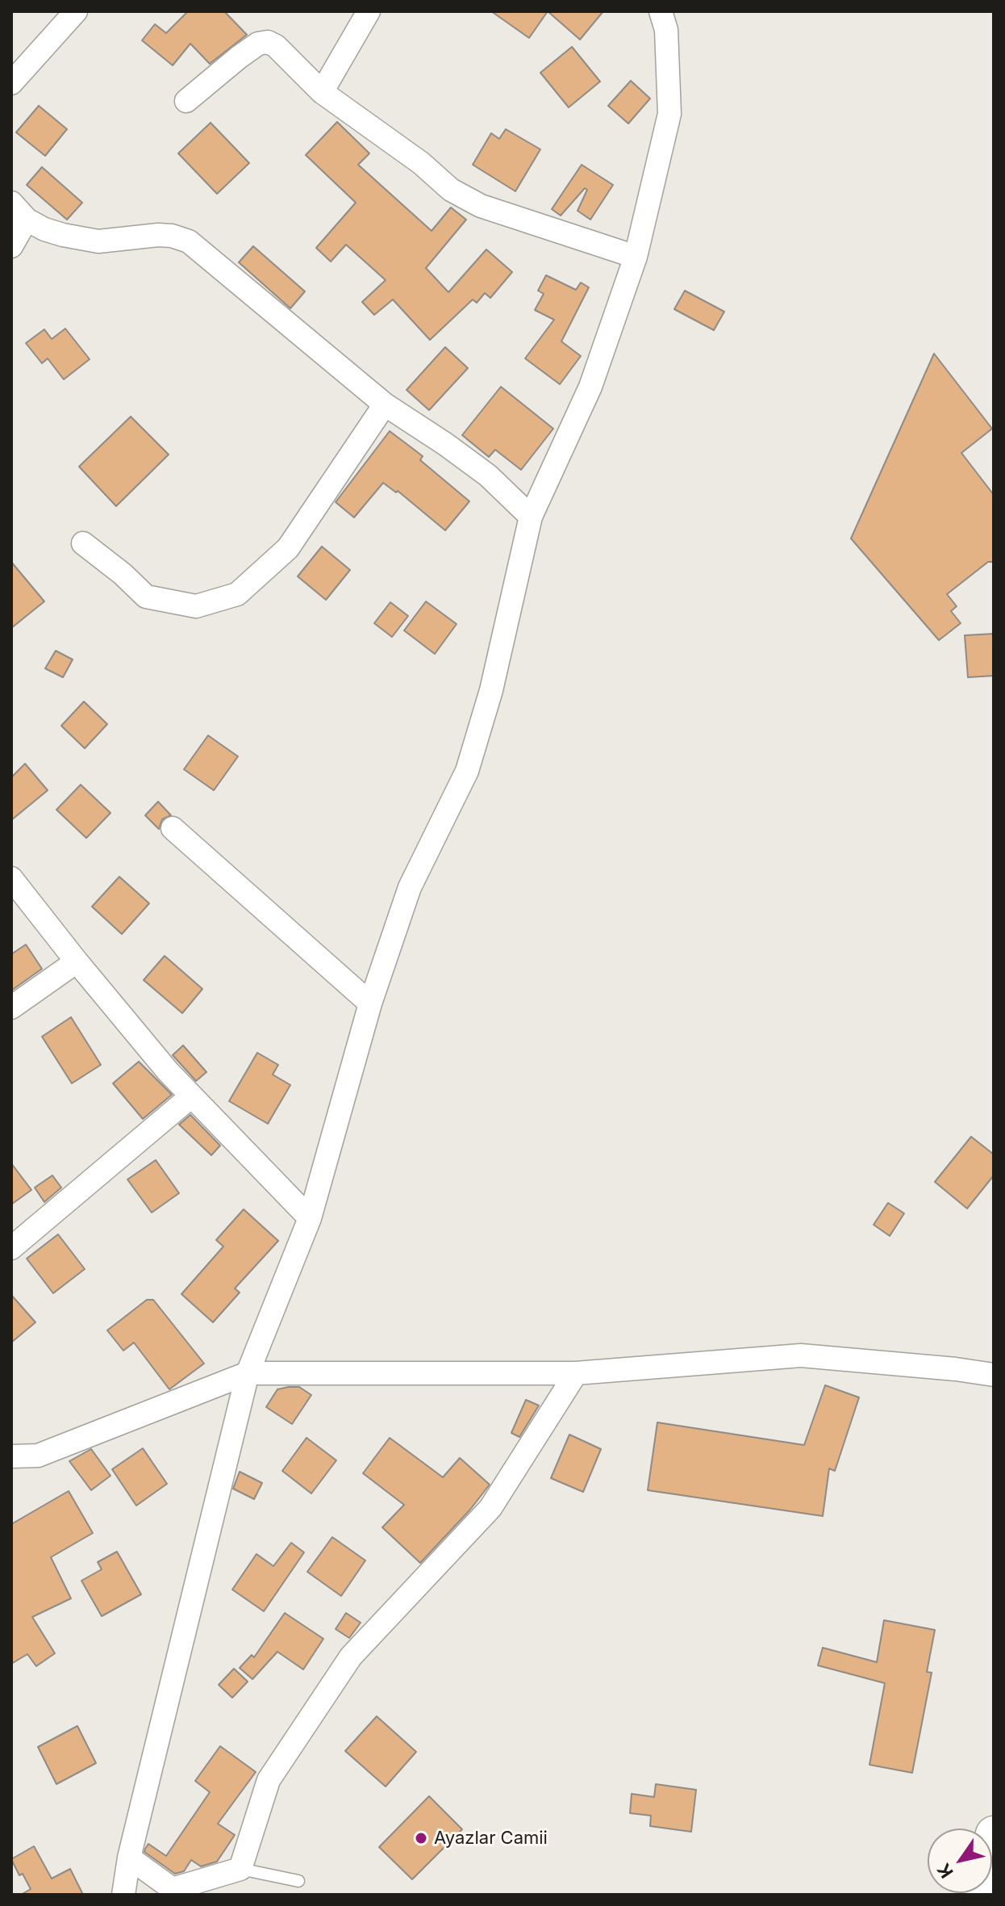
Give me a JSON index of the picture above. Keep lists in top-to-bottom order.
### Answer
{
  "places": ["Ayazlar Camii"],
  "north": "bottom left"
}
